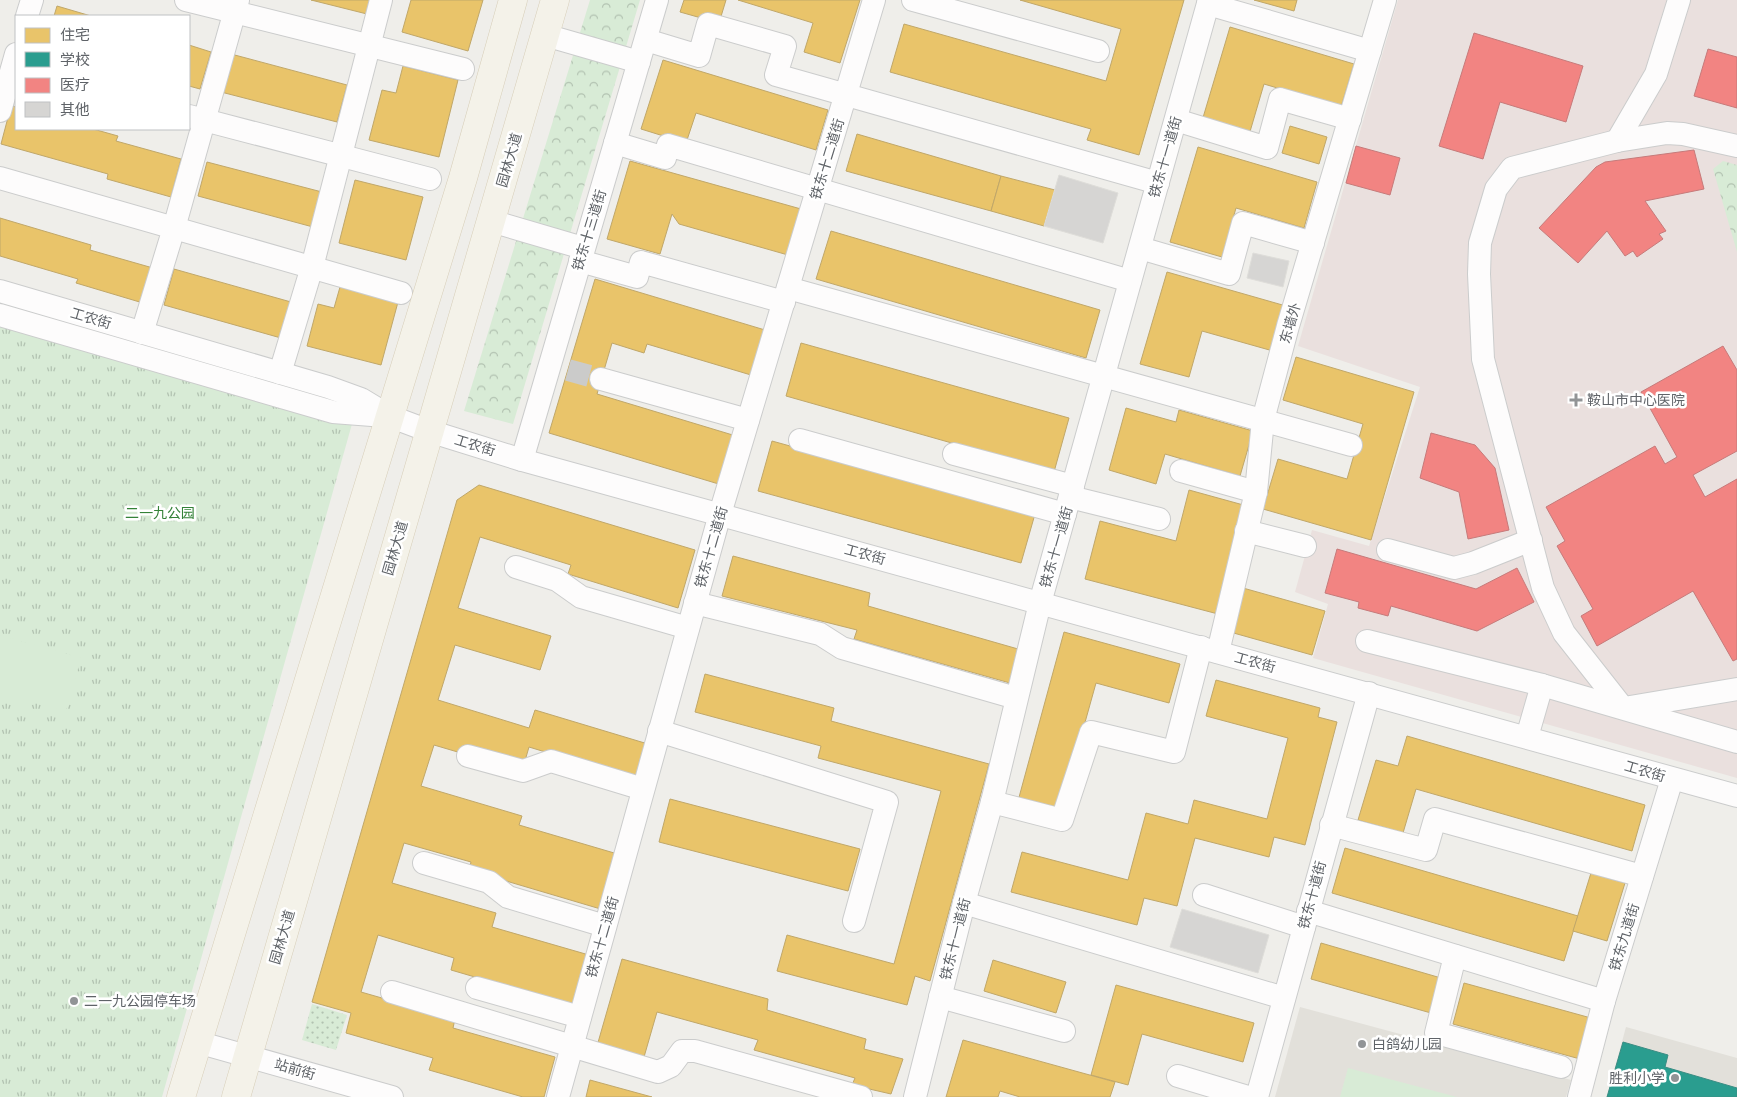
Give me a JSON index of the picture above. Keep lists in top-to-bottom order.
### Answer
{
  "streets": {
    "main road": ["园林大道"],
    "street": [
      "铁东十一道街",
      "铁东十二道街",
      "铁东十三道街",
      "工农街",
      "东墙外",
      "铁东十道街",
      "铁东九道街",
      "站前街"
    ]
  },
  "crossings": [
    ["铁东十一道街", "工农街"],
    ["铁东十一道街", "东墙外"],
    ["铁东十二道街", "工农街"],
    ["园林大道", "工农街"],
    ["园林大道", "站前街"],
    ["铁东十三道街", "工农街"],
    ["工农街", "东墙外"],
    ["工农街", "铁东十道街"],
    ["工农街", "铁东九道街"]
  ],
  "parks": ["二一九公园"],
  "places": {
    "health": ["鞍山市中心医院"],
    "other": ["二一九公园停车场", "白鸽幼儿园", "胜利小学"]
  },
  "legend": [
    "住宅",
    "学校",
    "医疗",
    "其他"
  ]
}
